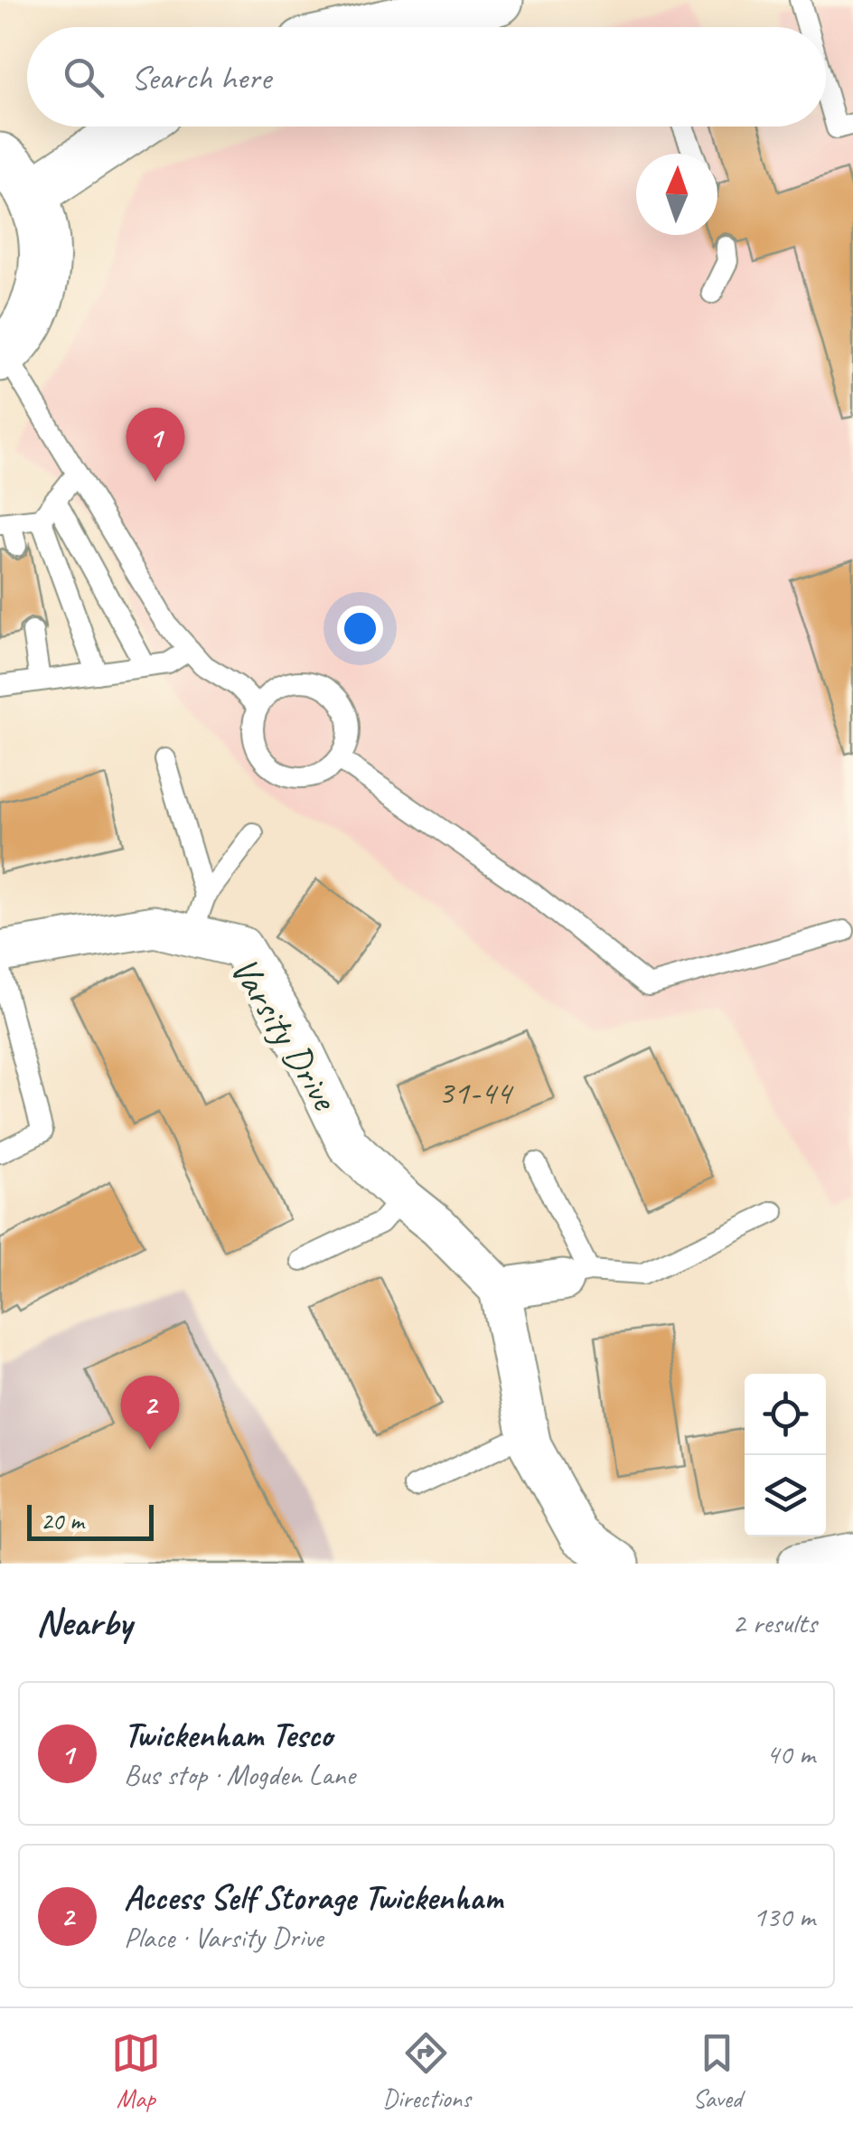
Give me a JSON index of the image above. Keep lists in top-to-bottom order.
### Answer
{
  "streets": {
    "street": ["Varsity Drive"]
  },
  "house_numbers": ["31-44"],
  "scale_bar": "20 m",
  "north": "top",
  "page": {
    "search": "Search here",
    "pins": ["1", "2"],
    "scale": "20 m",
    "heading": ["Nearby", "2 results"],
    "list": [
      {
        "mark": "1",
        "name": "Twickenham Tesco",
        "note": "Bus stop · Mogden Lane",
        "value": "40 m"
      },
      {
        "mark": "2",
        "name": "Access Self Storage Twickenham",
        "note": "Place · Varsity Drive",
        "value": "130 m"
      }
    ],
    "nav": ["Map", "Directions", "Saved"]
  }
}
